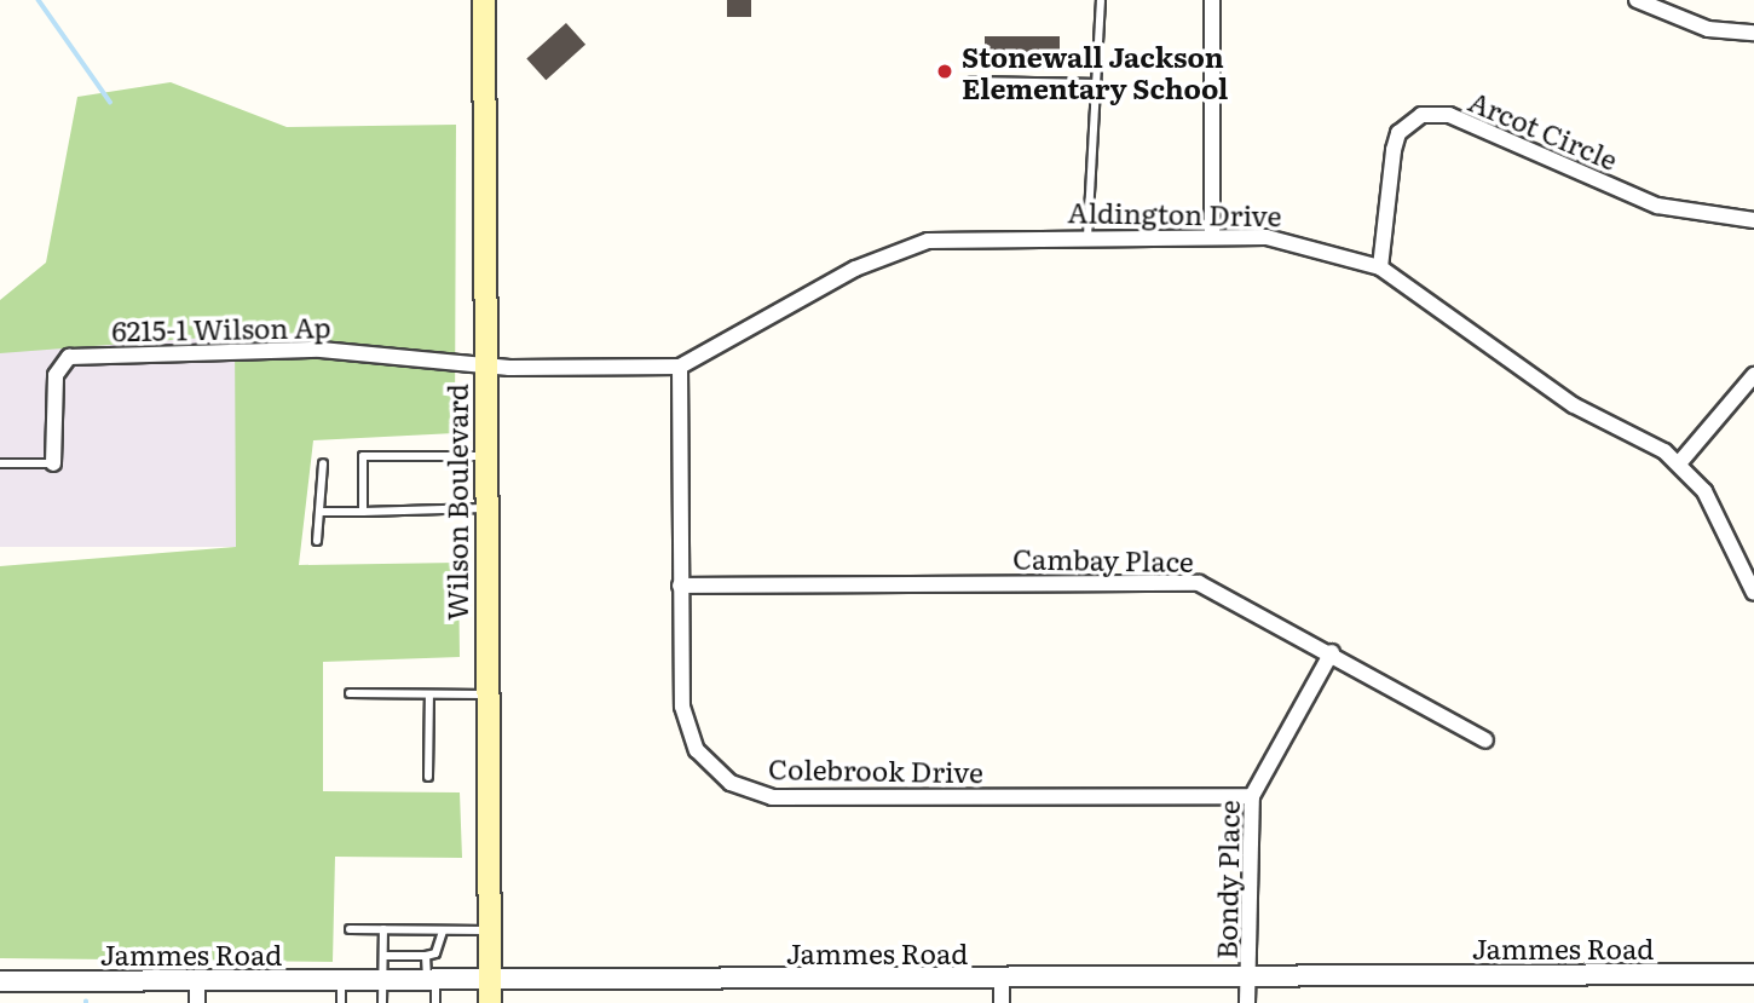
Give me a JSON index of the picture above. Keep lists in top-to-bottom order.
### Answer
{
  "streets": {
    "main road": ["Wilson Boulevard"],
    "street": [
      "Arcot Circle",
      "Aldington Drive",
      "6215-1 Wilson Ap",
      "Cambay Place",
      "Colebrook Drive",
      "Bondy Place",
      "Jammes Road"
    ]
  },
  "crossings": [
    ["Arcot Circle", "Aldington Drive"],
    ["Aldington Drive", "6215-1 Wilson Ap"],
    ["Aldington Drive", "Wilson Boulevard"],
    ["Aldington Drive", "Colebrook Drive"],
    ["6215-1 Wilson Ap", "Wilson Boulevard"],
    ["Wilson Boulevard", "Jammes Road"],
    ["Cambay Place", "Colebrook Drive"],
    ["Cambay Place", "Bondy Place"],
    ["Colebrook Drive", "Bondy Place"],
    ["Bondy Place", "Jammes Road"]
  ],
  "places": ["Stonewall Jackson Elementary School"]
}
